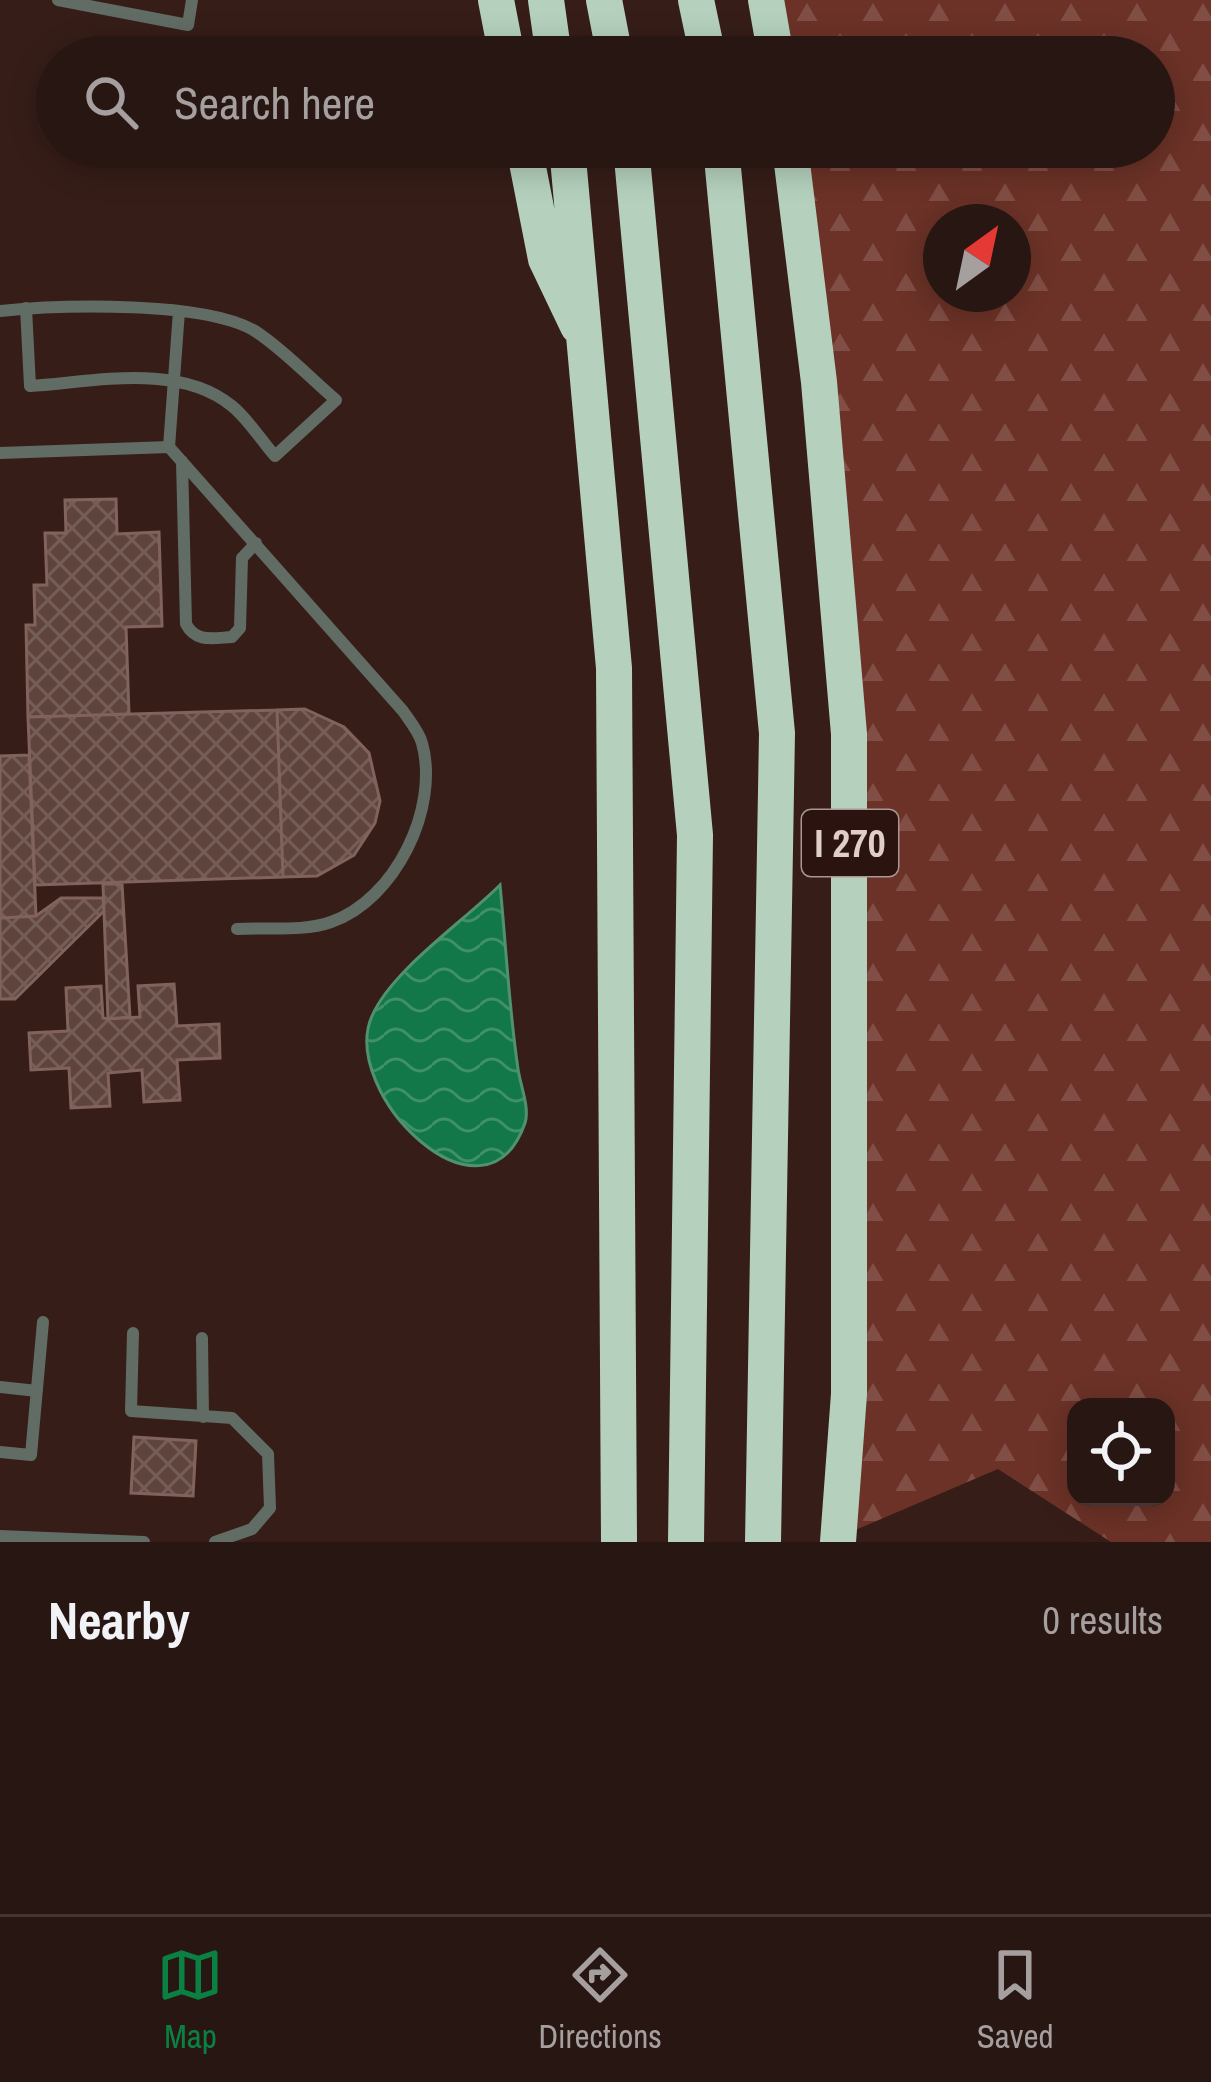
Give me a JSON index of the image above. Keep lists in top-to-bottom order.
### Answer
{
  "streets": {
    "highway": ["I 270"]
  },
  "north": "top right",
  "page": {
    "search": "Search here",
    "heading": ["Nearby", "0 results"],
    "nav": ["Map", "Directions", "Saved"]
  }
}
